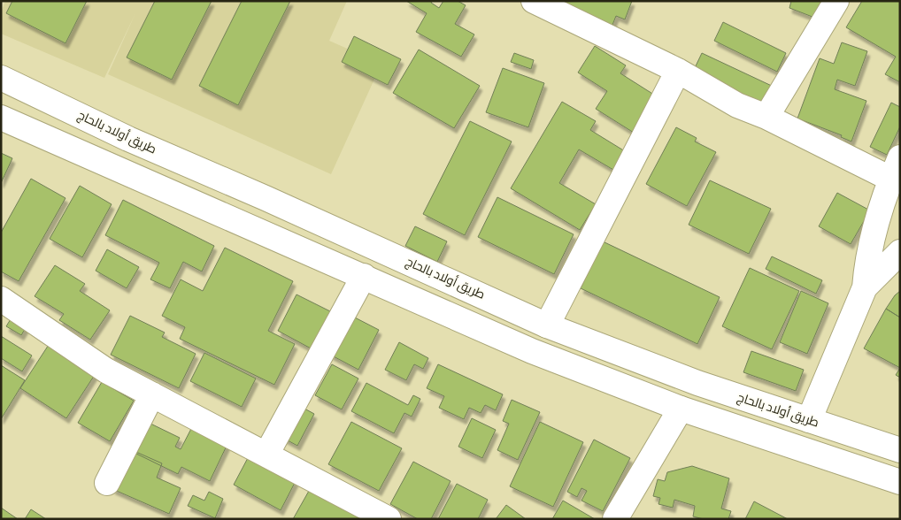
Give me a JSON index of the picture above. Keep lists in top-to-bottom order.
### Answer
{
  "streets": {
    "street": ["طريق أولاد بالحاج"]
  }
}
